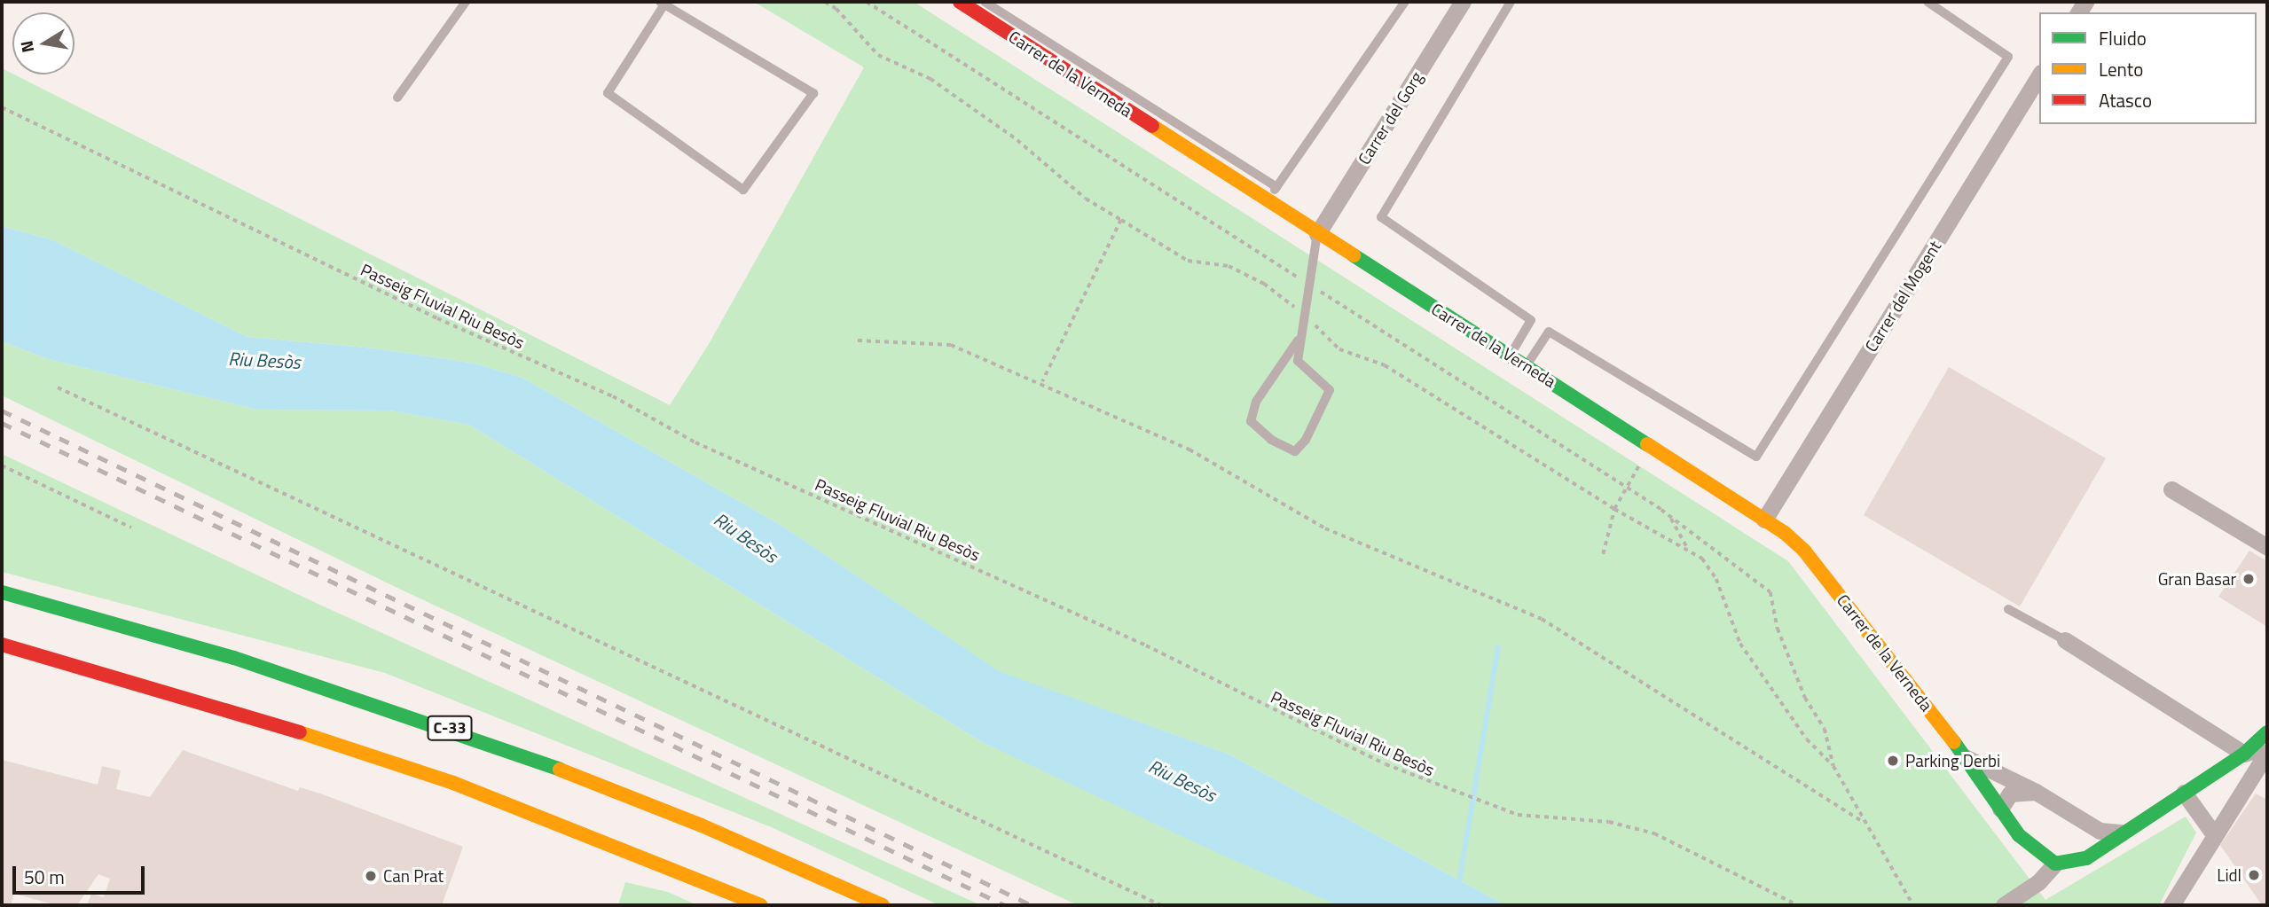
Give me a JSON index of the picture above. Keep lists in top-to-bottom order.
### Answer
{
  "streets": {
    "main road": ["Carrer de la Verneda", "C-33"],
    "street": ["Carrer del Gorg", "Carrer del Mogent"],
    "path": ["Passeig Fluvial Riu Besòs"]
  },
  "crossings": [
    ["Carrer de la Verneda", "Carrer del Gorg"],
    ["Carrer de la Verneda", "Carrer del Mogent"]
  ],
  "water": ["Riu Besòs"],
  "places": [
    "Gran Basar",
    "Parking Derbi",
    "Lidl",
    "Can Prat"
  ],
  "legend": ["Fluido", "Lento", "Atasco"],
  "scale_bar": "50 m",
  "north": "left"
}
